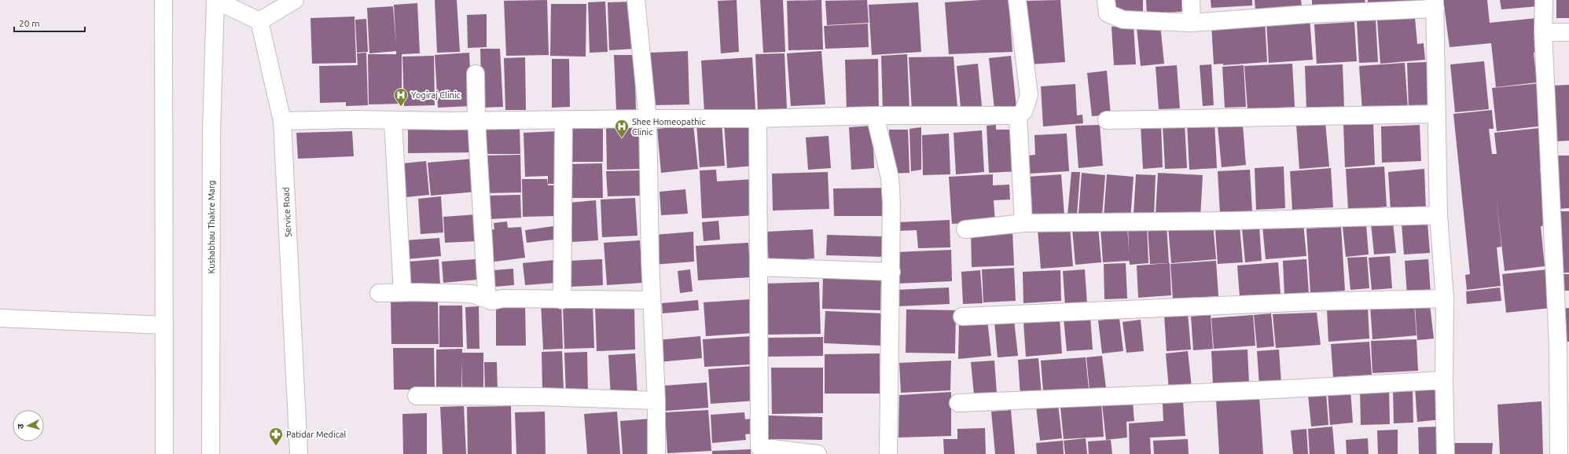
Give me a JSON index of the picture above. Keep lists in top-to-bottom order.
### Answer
{
  "streets": {
    "street": ["Service Road", "Kushabhau Thakre Marg"]
  },
  "places": {
    "hospital": ["Yogiraj Clinic", "Shee Homeopathic Clinic"],
    "pharmacy": ["Patidar Medical"]
  },
  "scale_bar": "20 m",
  "north": "left"
}
